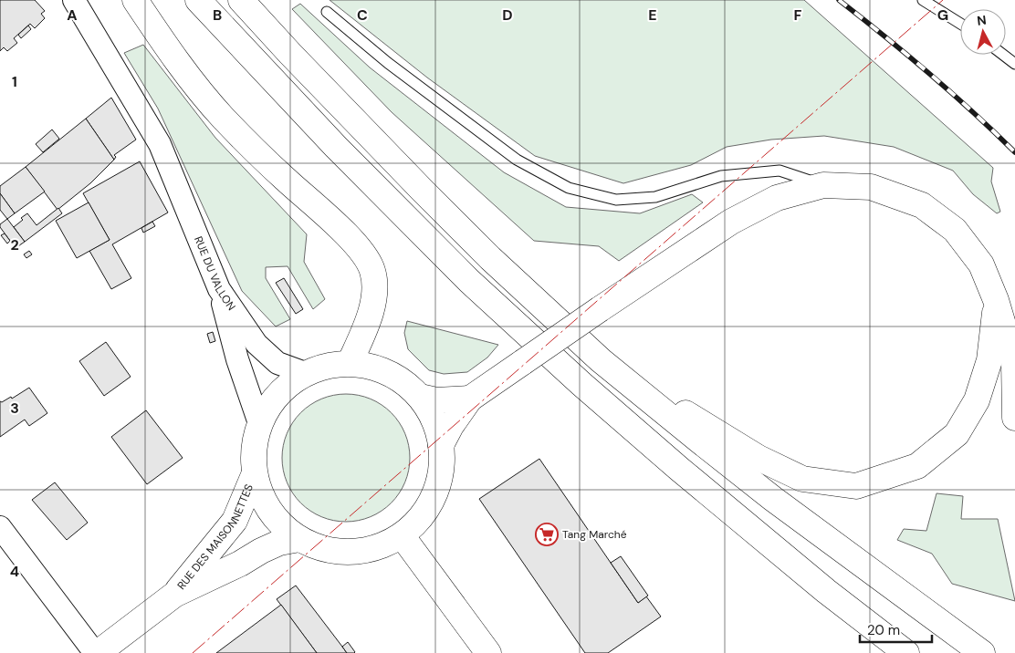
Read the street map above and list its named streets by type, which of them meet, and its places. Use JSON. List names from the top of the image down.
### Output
{
  "streets": {
    "main road": ["RUE DES MAISONNETTES"],
    "street": ["RUE DU VALLON"]
  },
  "places": {
    "supermarket": ["Tang Marché"]
  },
  "scale_bar": "20 m",
  "north": "top",
  "grid": {
    "columns": [
      "A",
      "B",
      "C",
      "D",
      "E",
      "F",
      "G"
    ],
    "rows": [
      "1",
      "2",
      "3",
      "4"
    ]
  }
}
